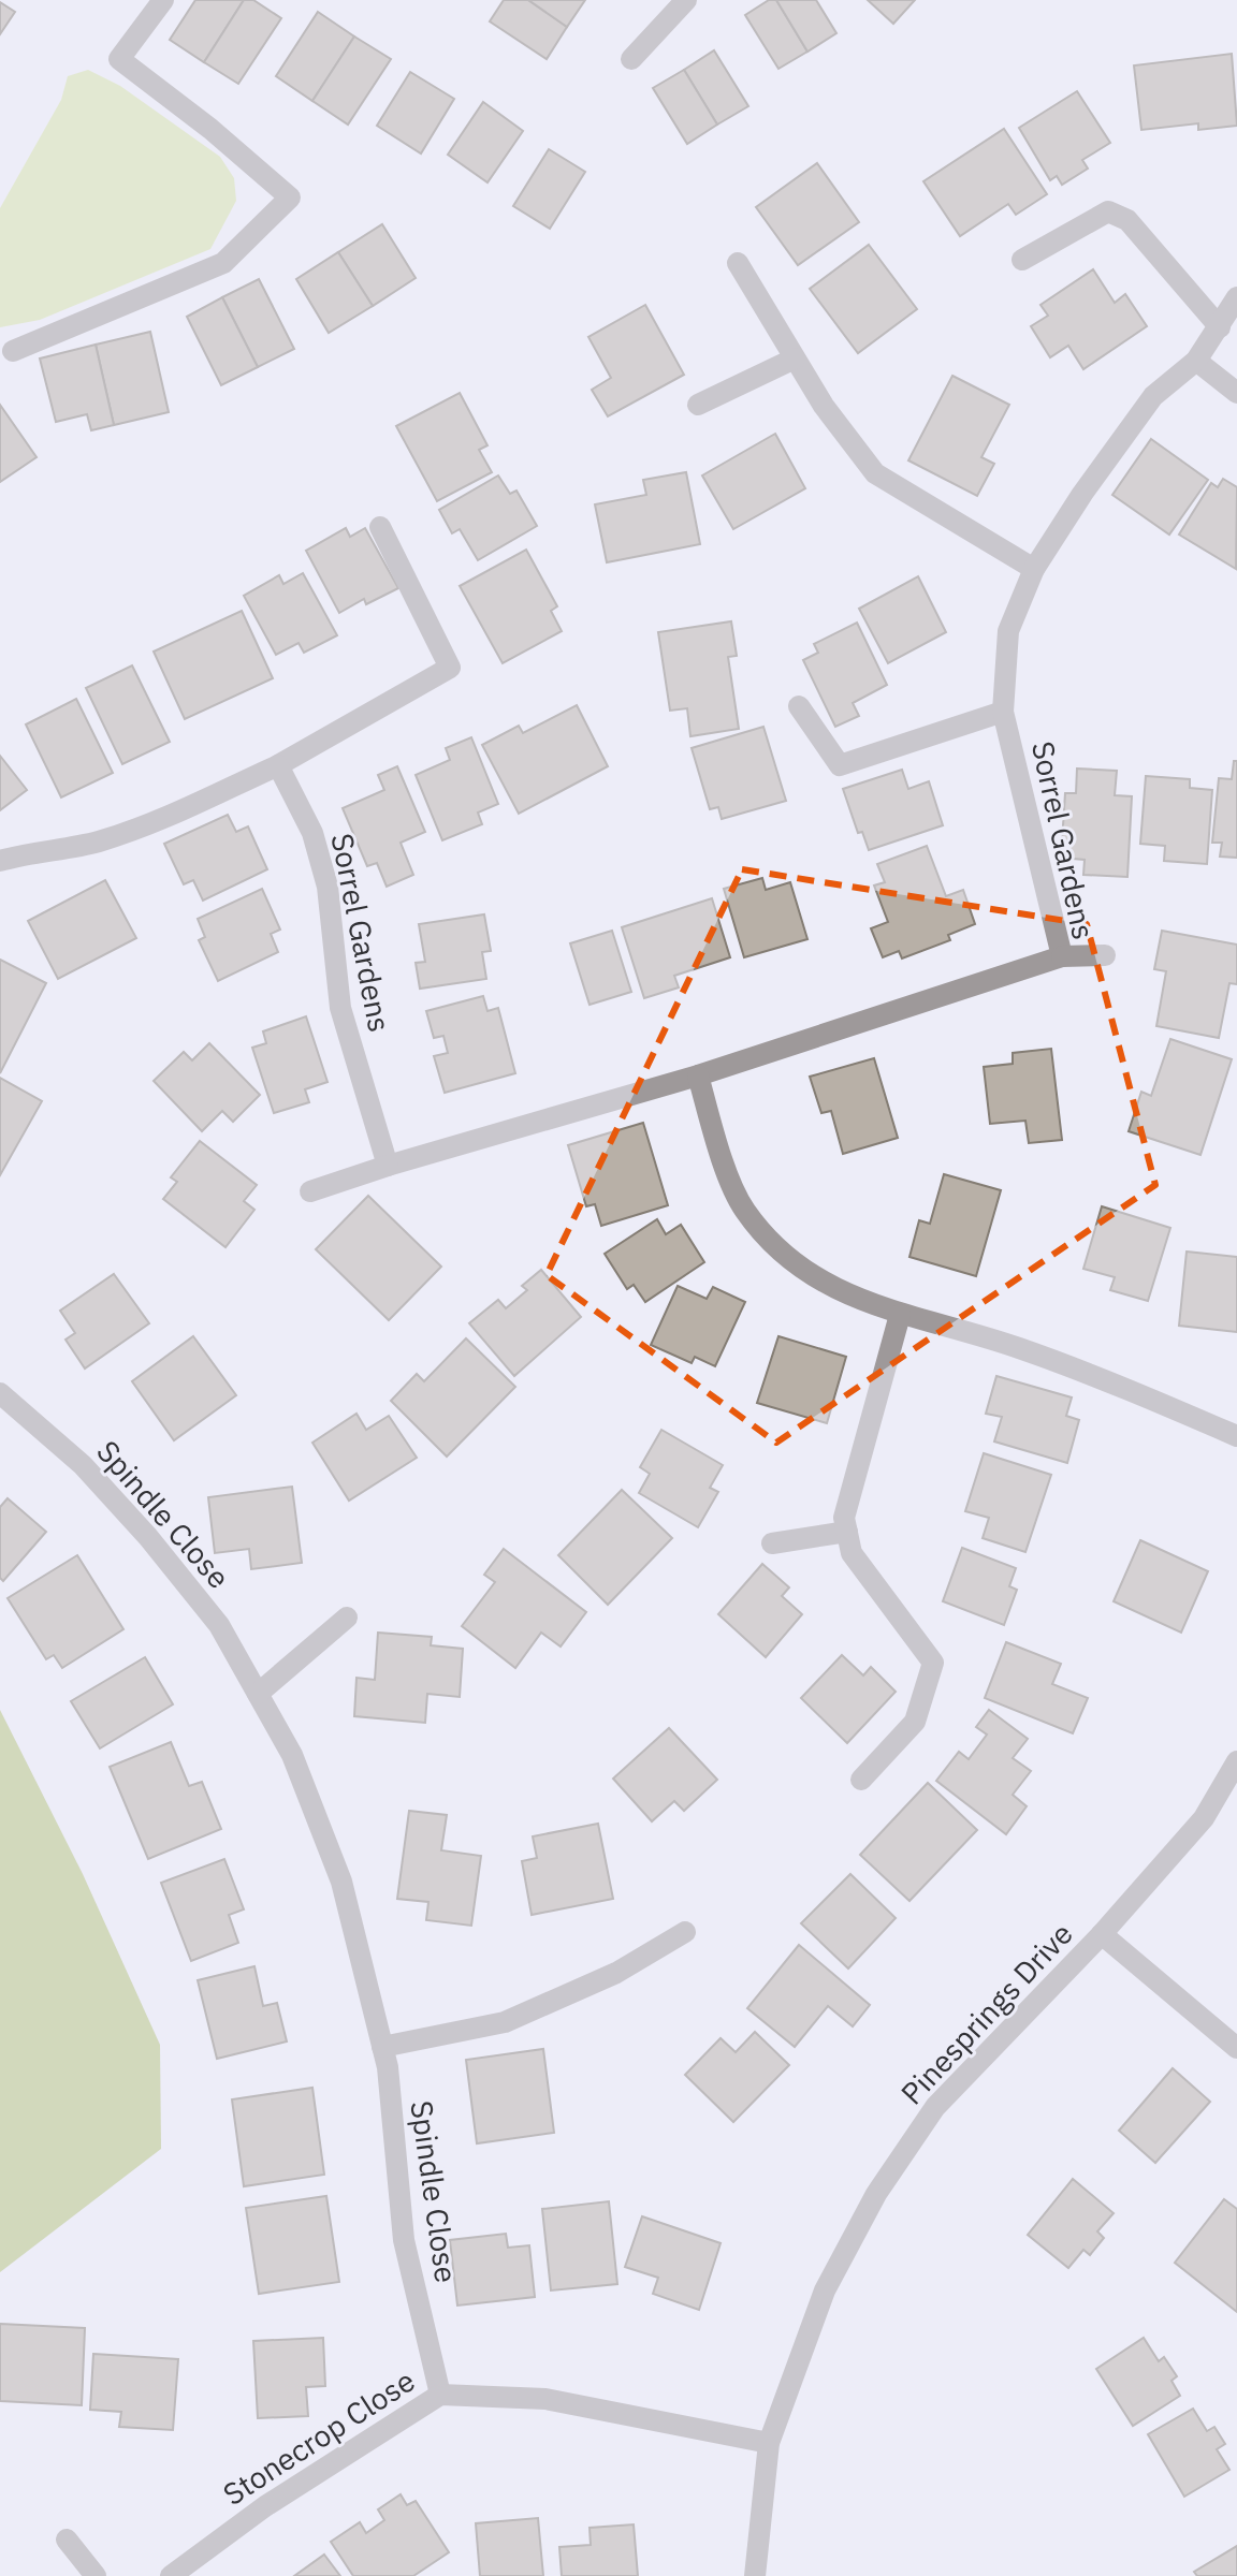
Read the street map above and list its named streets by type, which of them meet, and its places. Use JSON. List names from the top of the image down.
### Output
{
  "streets": {
    "street": [
      "Sorrel Gardens",
      "Spindle Close",
      "Pinesprings Drive",
      "Stonecrop Close"
    ]
  },
  "crossings": [
    ["Spindle Close", "Stonecrop Close"],
    ["Pinesprings Drive", "Stonecrop Close"]
  ]
}
